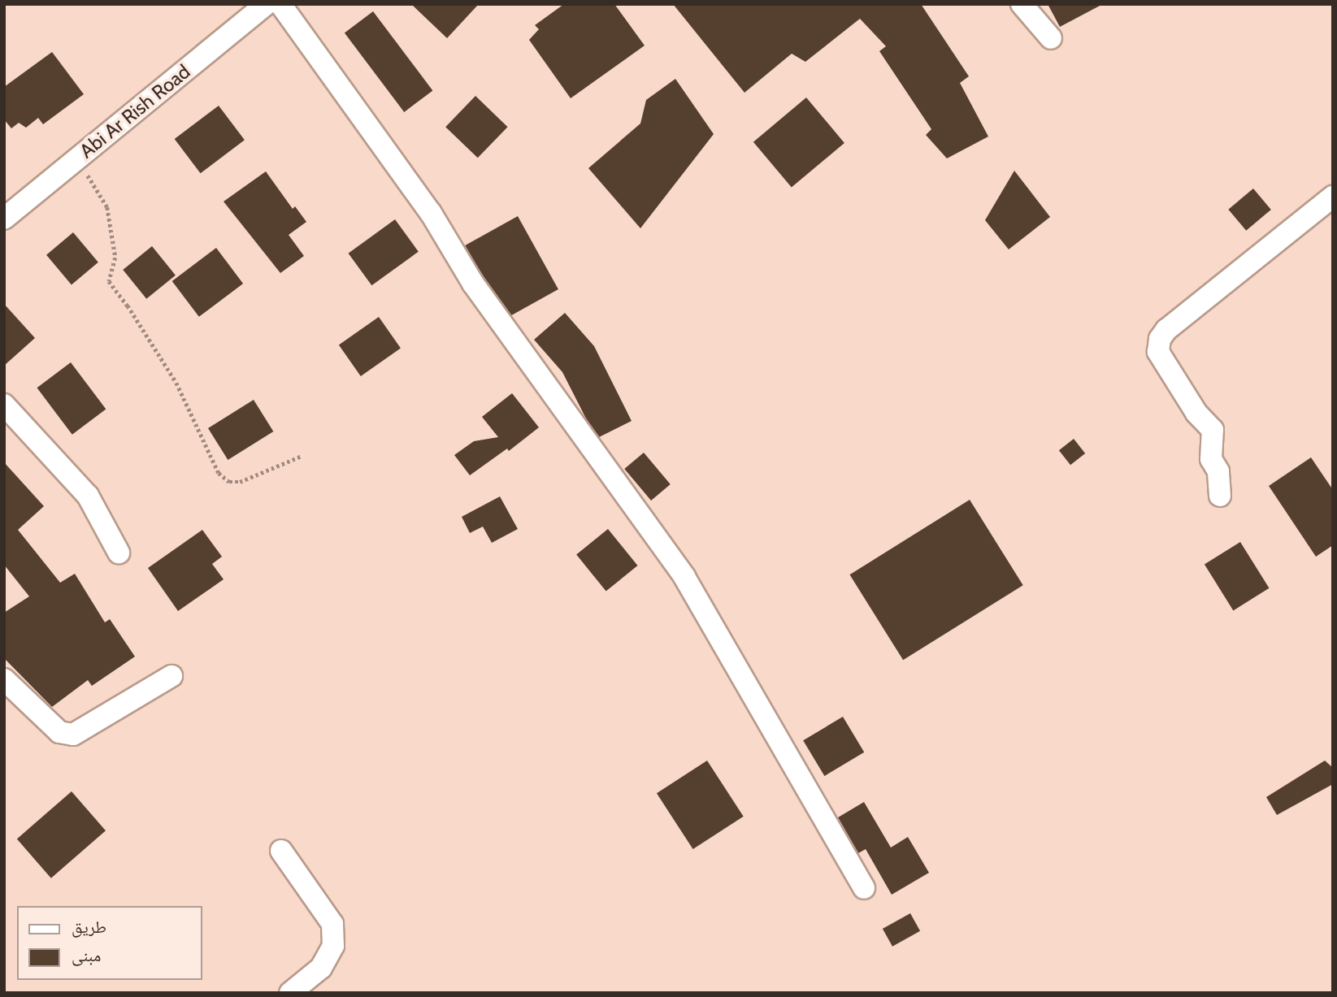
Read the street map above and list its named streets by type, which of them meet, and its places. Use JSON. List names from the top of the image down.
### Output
{
  "streets": {
    "street": ["Abi Ar Rish Road"]
  },
  "legend": ["طريق", "مبنى"]
}
